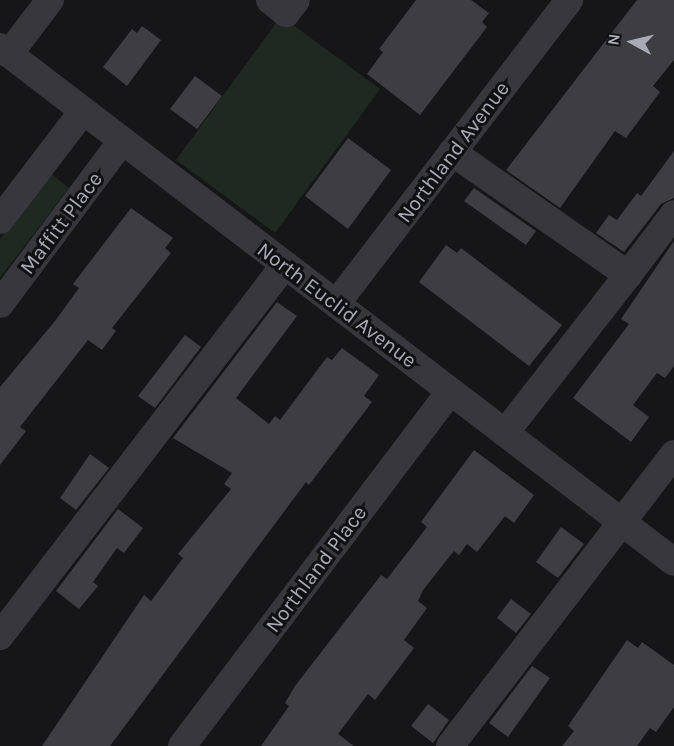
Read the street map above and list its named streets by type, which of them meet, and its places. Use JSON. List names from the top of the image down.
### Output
{
  "streets": {
    "street": [
      "Northland Avenue",
      "Maffitt Place",
      "North Euclid Avenue",
      "Northland Place"
    ]
  },
  "crossings": [
    ["Northland Avenue", "North Euclid Avenue"],
    ["Maffitt Place", "North Euclid Avenue"],
    ["North Euclid Avenue", "Northland Place"]
  ],
  "north": "left"
}
